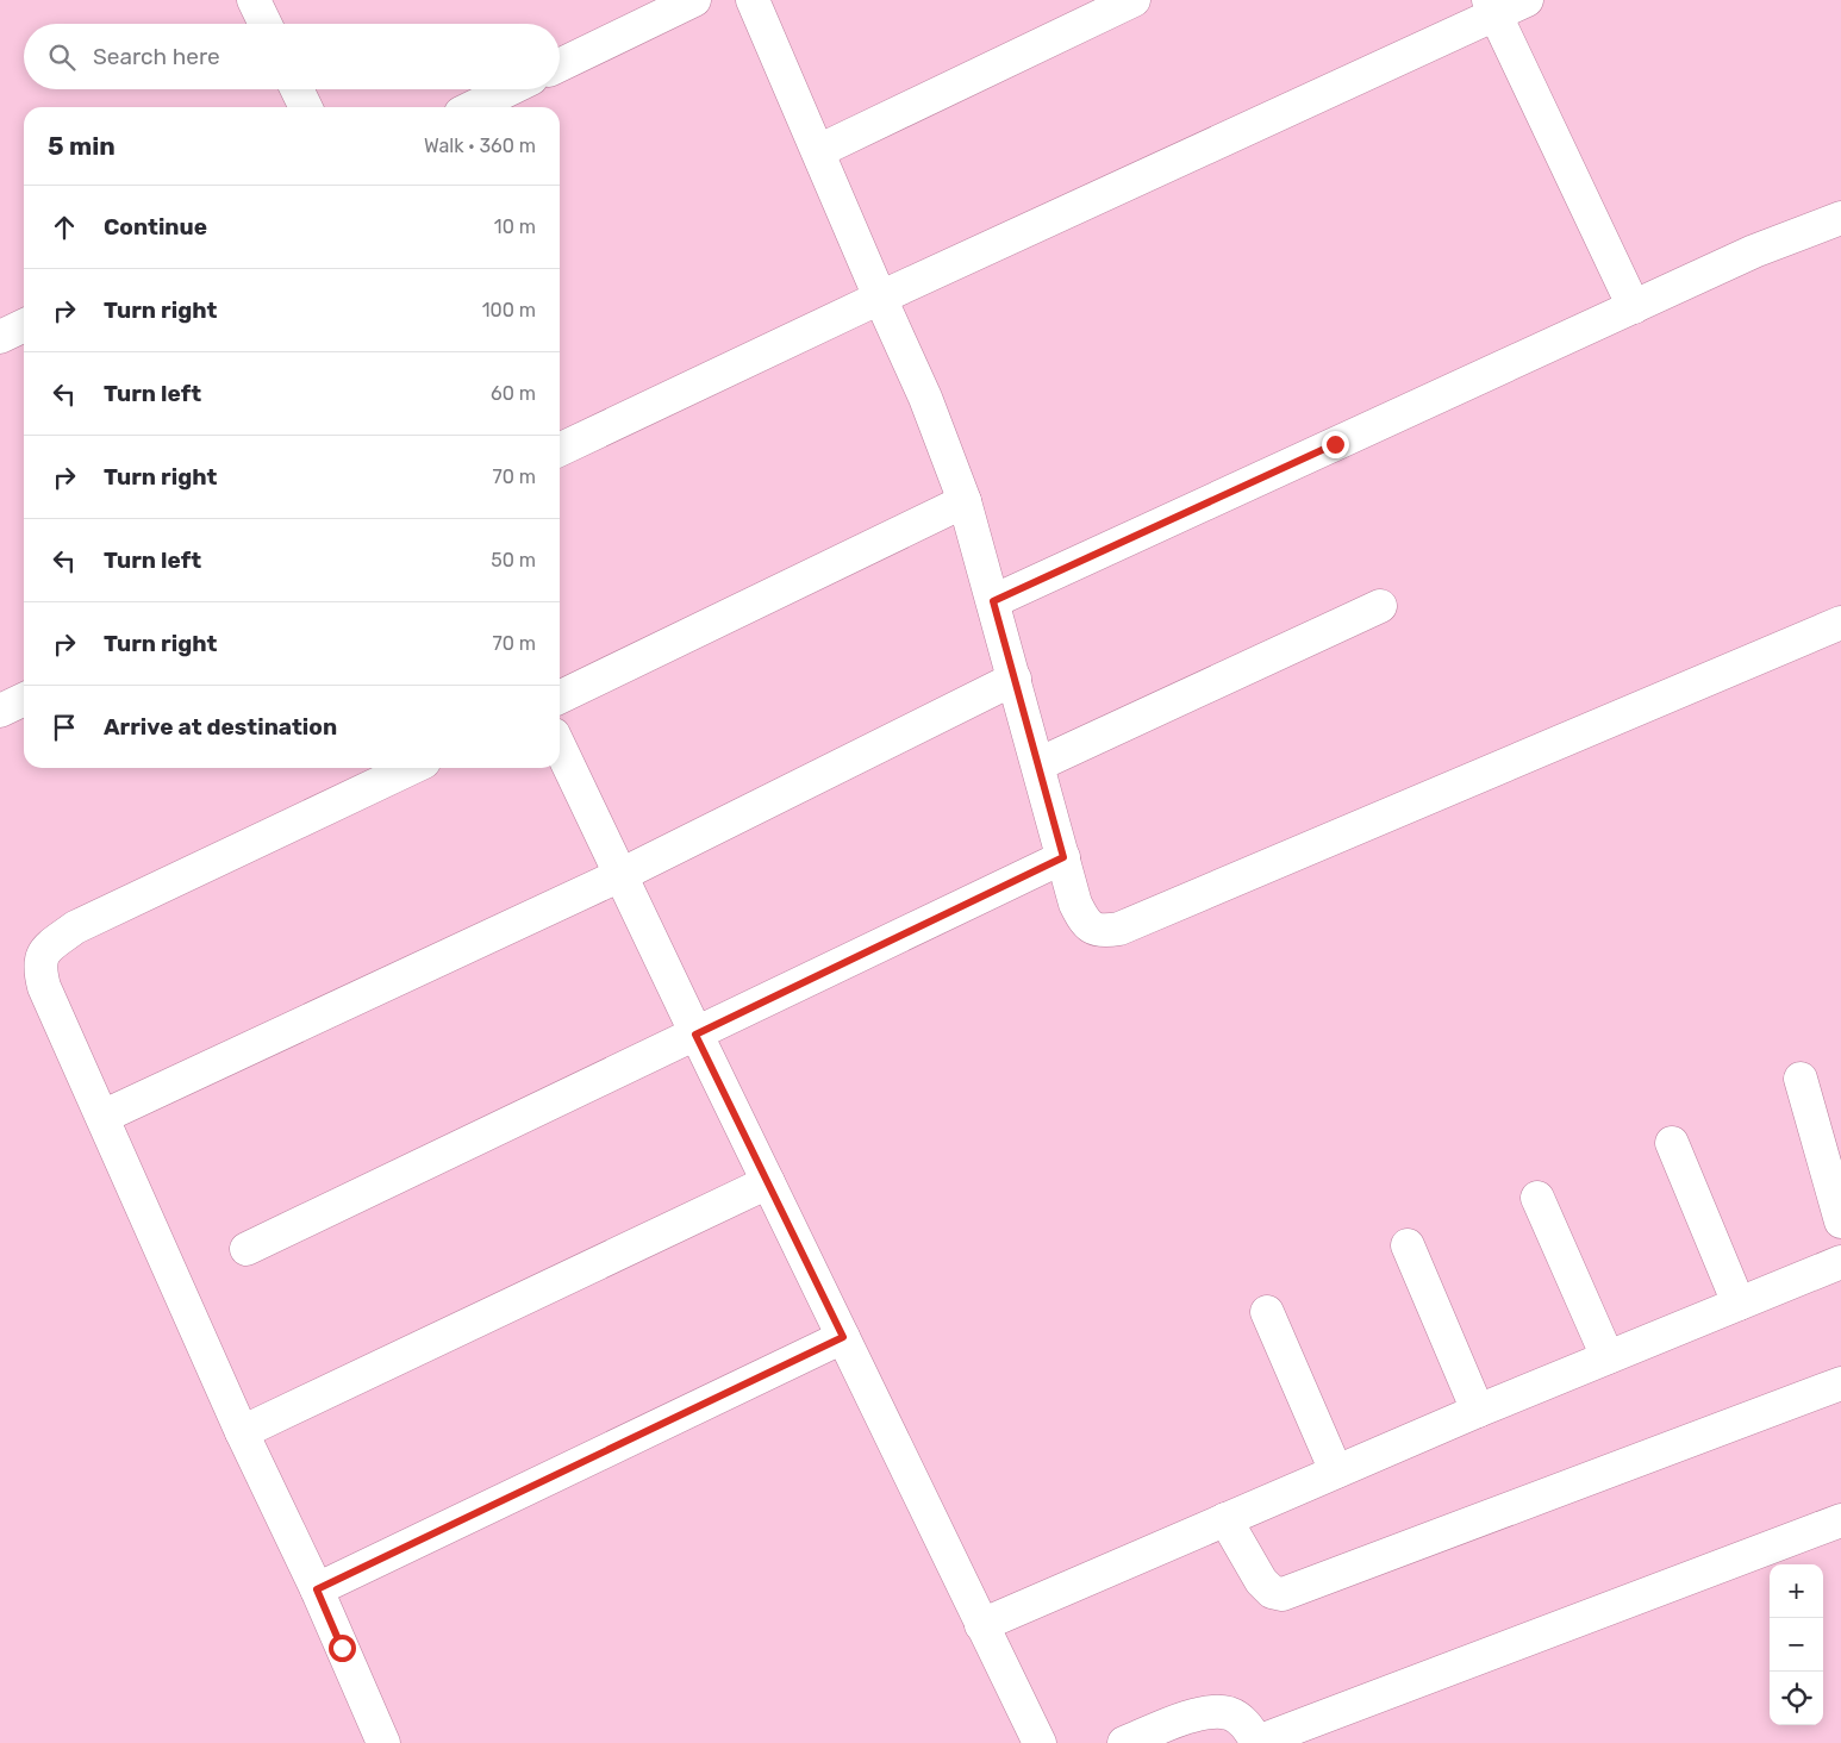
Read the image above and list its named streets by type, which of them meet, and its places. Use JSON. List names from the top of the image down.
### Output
{
  "page": {
    "search": "Search here",
    "heading": ["5 min", "Walk · 360 m"],
    "list": [
      ["Continue", "10 m"],
      ["Turn right", "100 m"],
      ["Turn left", "60 m"],
      ["Turn right", "70 m"],
      ["Turn left", "50 m"],
      ["Turn right", "70 m"],
      "Arrive at destination"
    ],
    "map_buttons": ["+", "−"]
  }
}
